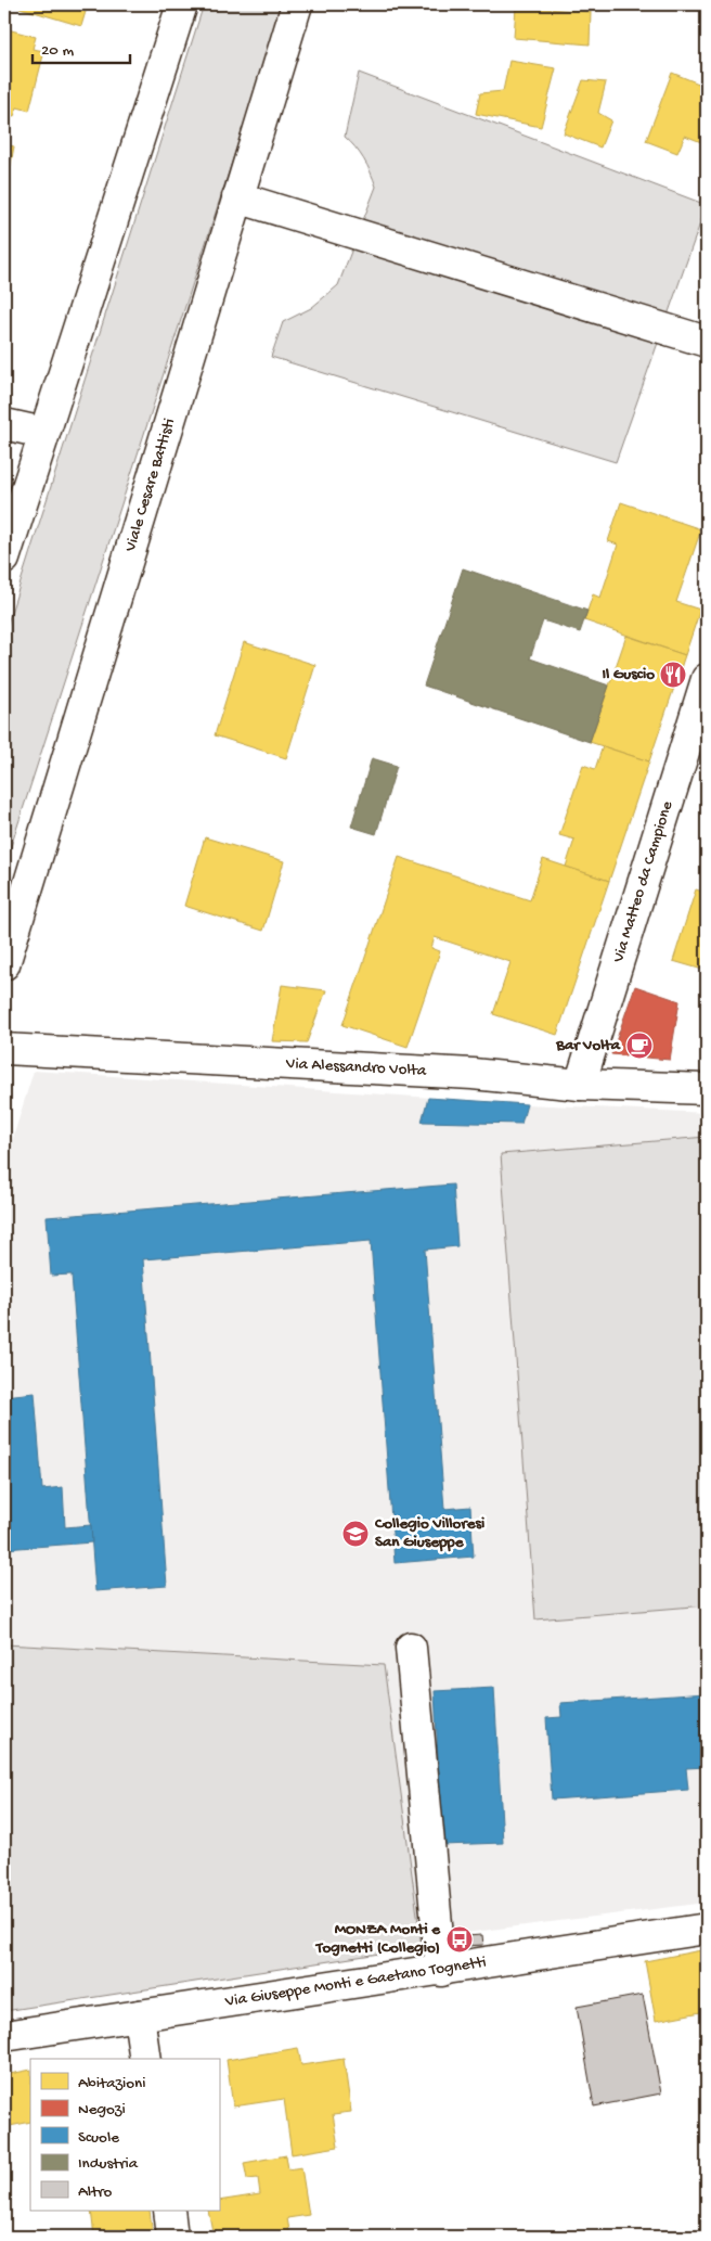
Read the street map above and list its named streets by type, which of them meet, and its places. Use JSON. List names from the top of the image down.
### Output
{
  "streets": {
    "street": [
      "Viale Cesare Battisti",
      "Via Matteo da Campione",
      "Via Alessandro Volta",
      "Via Giuseppe Monti e Gaetano Tognetti"
    ]
  },
  "crossings": [
    ["Via Matteo da Campione", "Via Alessandro Volta"]
  ],
  "places": {
    "restaurant": ["Il Guscio"],
    "cafe": ["Bar Volta"],
    "school or university": ["Collegio Villoresi San Giuseppe"],
    "bus stop": ["MONZA Monti e Tognetti (Collegio)"]
  },
  "legend": [
    "Abitazioni",
    "Negozi",
    "Scuole",
    "Industria",
    "Altro"
  ],
  "scale_bar": "20 m"
}
